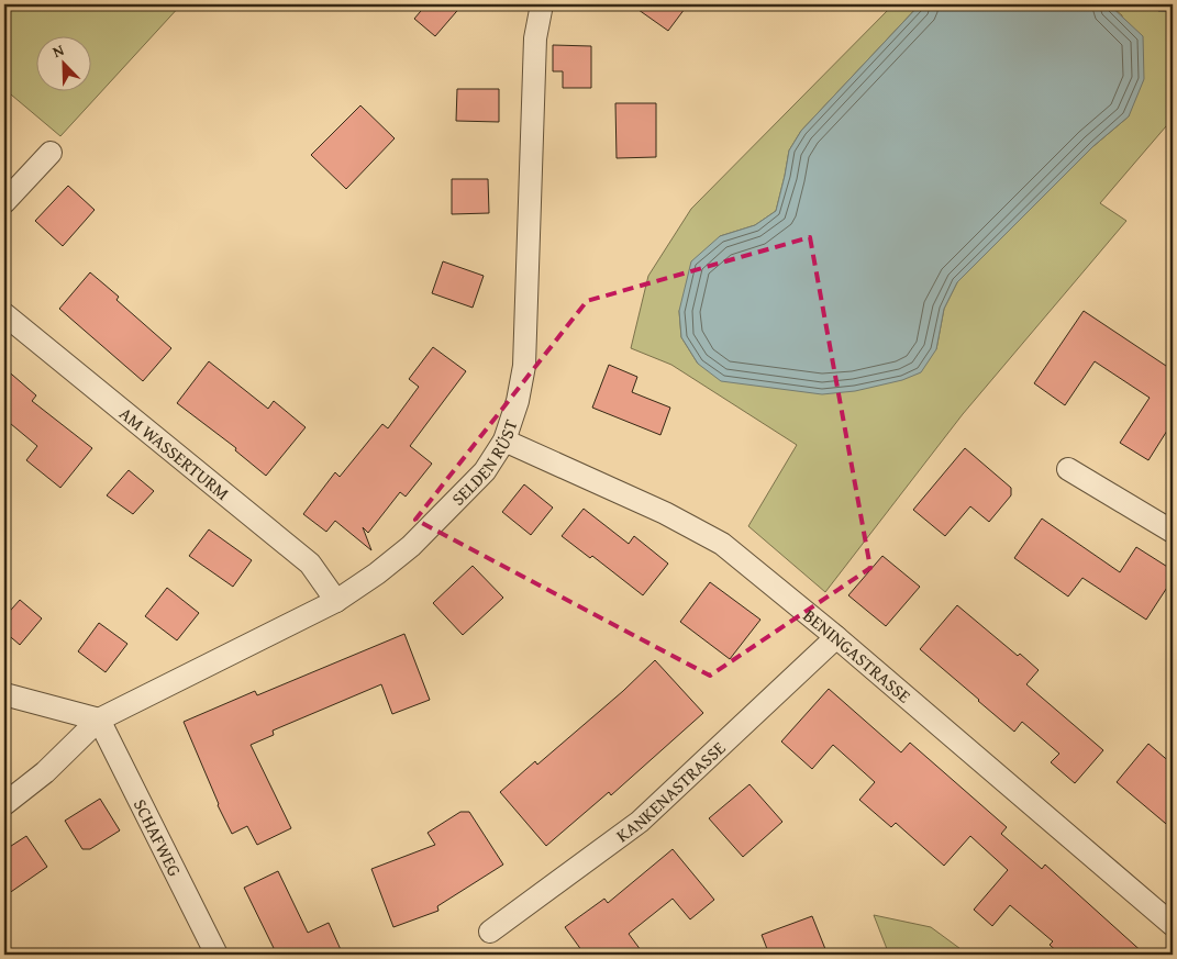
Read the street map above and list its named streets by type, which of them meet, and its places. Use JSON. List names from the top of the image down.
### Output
{
  "streets": {
    "street": [
      "AM WASSERTURM",
      "SELDEN RÜST",
      "BENINGASTRASSE",
      "KANKENASTRASSE",
      "SCHAFWEG"
    ]
  },
  "crossings": [
    ["AM WASSERTURM", "SELDEN RÜST"],
    ["SELDEN RÜST", "BENINGASTRASSE"],
    ["SELDEN RÜST", "SCHAFWEG"],
    ["BENINGASTRASSE", "KANKENASTRASSE"]
  ],
  "north": "top left"
}
